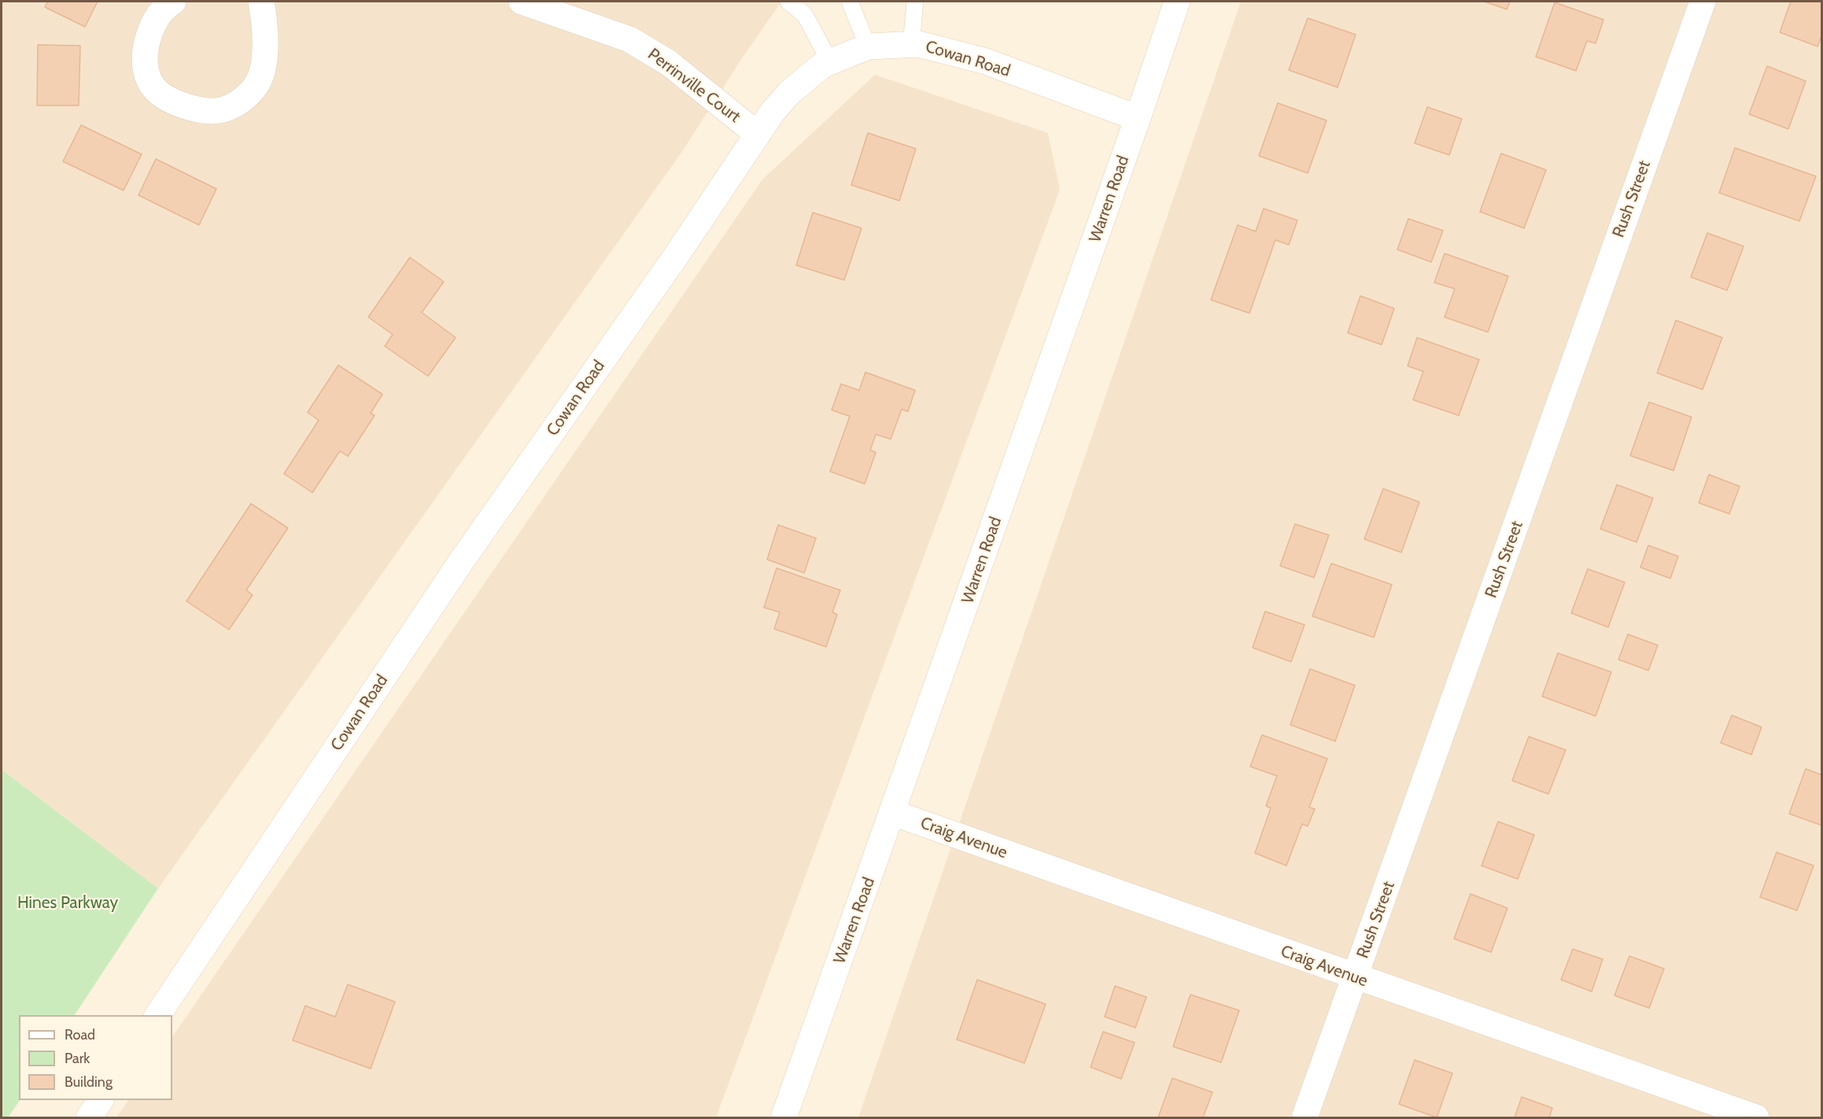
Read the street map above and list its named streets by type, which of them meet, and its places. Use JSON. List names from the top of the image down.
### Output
{
  "streets": {
    "street": [
      "Cowan Road",
      "Perrinville Court",
      "Warren Road",
      "Rush Street",
      "Craig Avenue"
    ]
  },
  "crossings": [
    ["Cowan Road", "Perrinville Court"],
    ["Cowan Road", "Warren Road"],
    ["Warren Road", "Craig Avenue"],
    ["Rush Street", "Craig Avenue"]
  ],
  "parks": ["Hines Parkway"],
  "legend": ["Road", "Park", "Building"]
}
